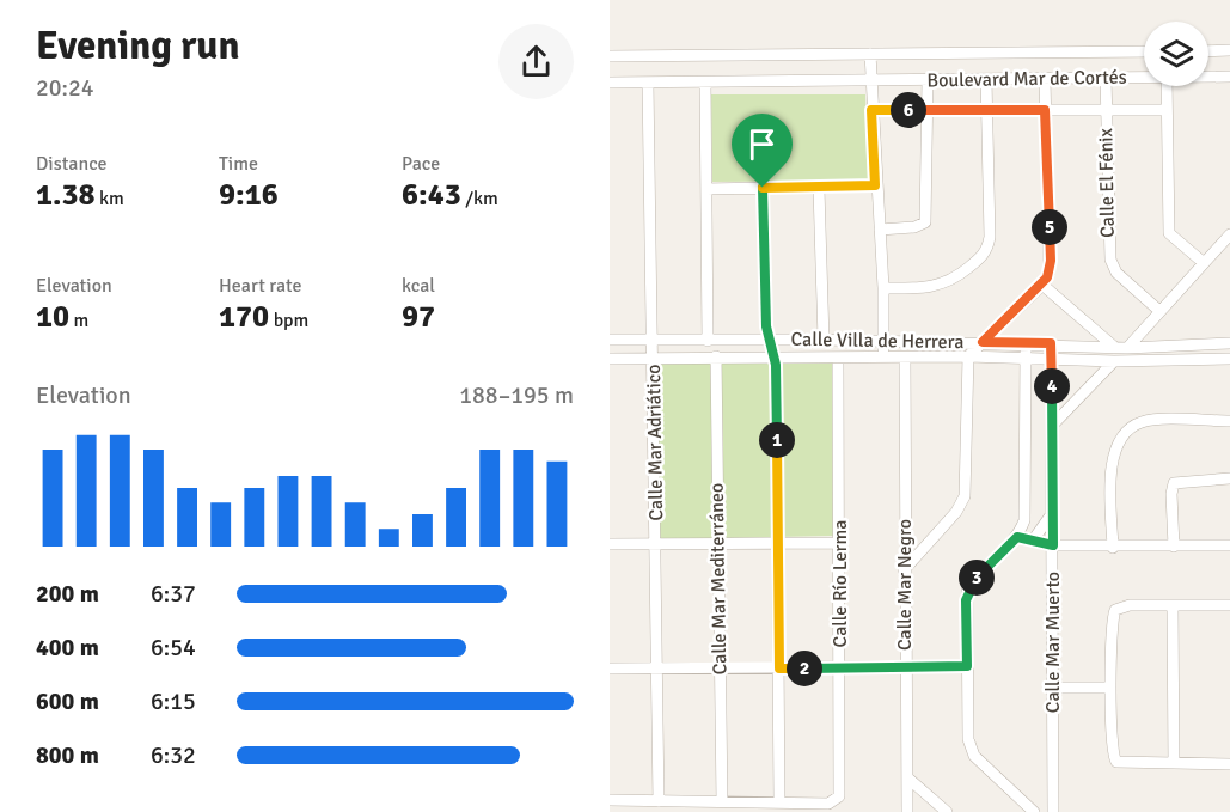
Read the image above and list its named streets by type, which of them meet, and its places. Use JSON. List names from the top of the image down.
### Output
{
  "streets": {
    "street": [
      "Boulevard Mar de Cortés",
      "Calle El Fénix",
      "Calle Villa de Herrera",
      "Calle Mar Adriático",
      "Calle Mar Mediterráneo",
      "Calle Río Lerma",
      "Calle Mar Negro",
      "Calle Mar Muerto"
    ]
  },
  "crossings": [
    ["Boulevard Mar de Cortés", "Calle El Fénix"],
    ["Boulevard Mar de Cortés", "Calle Mar Adriático"],
    ["Calle Villa de Herrera", "Calle Mar Adriático"],
    ["Calle Villa de Herrera", "Calle Mar Mediterráneo"],
    ["Calle Villa de Herrera", "Calle Río Lerma"],
    ["Calle Villa de Herrera", "Calle Mar Negro"],
    ["Calle Villa de Herrera", "Calle Mar Muerto"]
  ],
  "page": {
    "heading": ["Evening run", "20:24"],
    "pins": [
      "6",
      "5",
      "4",
      "1",
      "3",
      "2"
    ],
    "stats": [
      ["Distance", "1.38 km"],
      ["Time", "9:16"],
      ["Pace", "6:43 /km"],
      ["Elevation", "10 m"],
      ["Heart rate", "170 bpm"],
      ["kcal", "97"]
    ],
    "chart": ["Elevation", "188–195 m"],
    "list": [
      {
        "name": "200 m",
        "note": "6:37"
      },
      {
        "name": "400 m",
        "note": "6:54"
      },
      {
        "name": "600 m",
        "note": "6:15"
      },
      {
        "name": "800 m",
        "note": "6:32"
      }
    ]
  }
}
